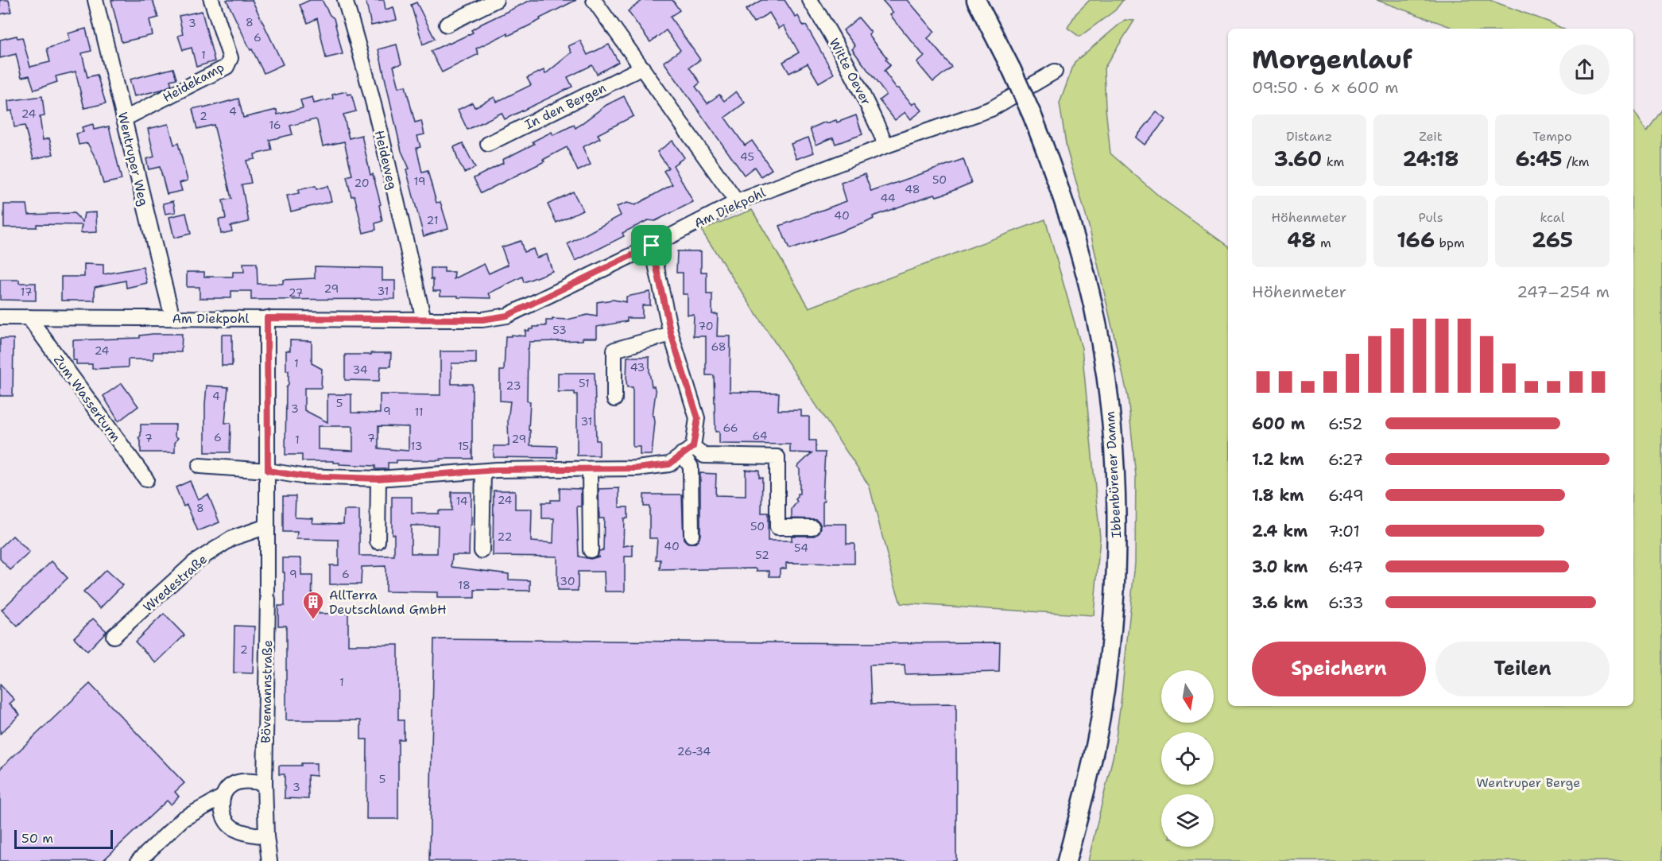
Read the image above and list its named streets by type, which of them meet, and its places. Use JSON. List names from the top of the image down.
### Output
{
  "streets": {
    "main road": ["Ibbenbürener Damm"],
    "street": [
      "Witte Oever",
      "Heidekamp",
      "In den Bergen",
      "Wentruper Weg",
      "Heideweg",
      "Am Diekpohl",
      "Zum Wasserturm",
      "Wredestraße",
      "Bövemannstraße"
    ]
  },
  "crossings": [
    ["Witte Oever", "Am Diekpohl"],
    ["Heidekamp", "Wentruper Weg"],
    ["Wentruper Weg", "Am Diekpohl"],
    ["Heideweg", "Am Diekpohl"],
    ["Am Diekpohl", "Zum Wasserturm"],
    ["Wredestraße", "Bövemannstraße"]
  ],
  "parks": ["Wentruper Berge"],
  "places": {
    "building": ["AllTerra Deutschland GmbH"]
  },
  "house_numbers": [
    "8",
    "3",
    "6",
    "1",
    "4",
    "24",
    "2",
    "16",
    "45",
    "50",
    "19",
    "20",
    "48",
    "44",
    "40",
    "21",
    "29",
    "31",
    "17",
    "27",
    "70",
    "53",
    "68",
    "24",
    "1",
    "43",
    "34",
    "51",
    "23",
    "4",
    "5",
    "3",
    "9",
    "11",
    "31",
    "66",
    "64",
    "6",
    "7",
    "7",
    "29",
    "1",
    "13",
    "15",
    "24",
    "14",
    "8",
    "50",
    "22",
    "40",
    "54",
    "52",
    "9",
    "6",
    "30",
    "18",
    "2",
    "1",
    "26-34",
    "5",
    "3"
  ],
  "scale_bar": "50 m",
  "north": "bottom",
  "page": {
    "heading": ["Morgenlauf", "09:50 · 6 × 600 m"],
    "stats": [
      ["Distanz", "3.60 km"],
      ["Zeit", "24:18"],
      ["Tempo", "6:45 /km"],
      ["Höhenmeter", "48 m"],
      ["Puls", "166 bpm"],
      ["kcal", "265"]
    ],
    "chart": ["Höhenmeter", "247–254 m"],
    "list": [
      {
        "name": "600 m",
        "note": "6:52"
      },
      {
        "name": "1.2 km",
        "note": "6:27"
      },
      {
        "name": "1.8 km",
        "note": "6:49"
      },
      {
        "name": "2.4 km",
        "note": "7:01"
      },
      {
        "name": "3.0 km",
        "note": "6:47"
      },
      {
        "name": "3.6 km",
        "note": "6:33"
      }
    ],
    "buttons": ["Speichern", "Teilen"],
    "scale": "50 m"
  }
}
